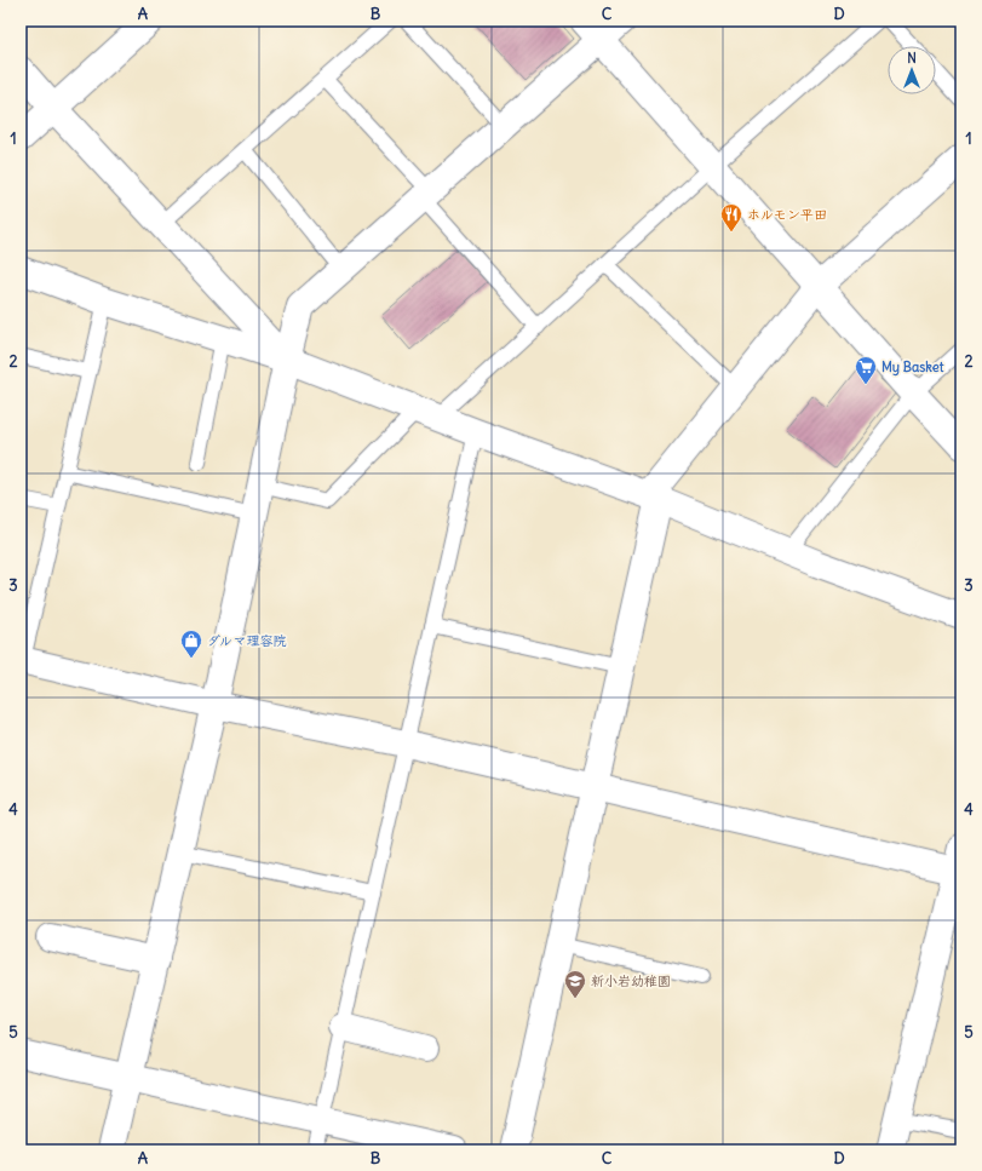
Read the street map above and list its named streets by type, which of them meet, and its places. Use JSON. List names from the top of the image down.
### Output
{
  "places": {
    "restaurant": ["ホルモン平田"],
    "supermarket": ["My Basket"],
    "shop": ["ダルマ理容院"],
    "school or university": ["新小岩幼稚園"]
  },
  "north": "top",
  "grid": {
    "columns": [
      "A",
      "B",
      "C",
      "D"
    ],
    "rows": [
      "1",
      "2",
      "3",
      "4",
      "5"
    ]
  }
}
